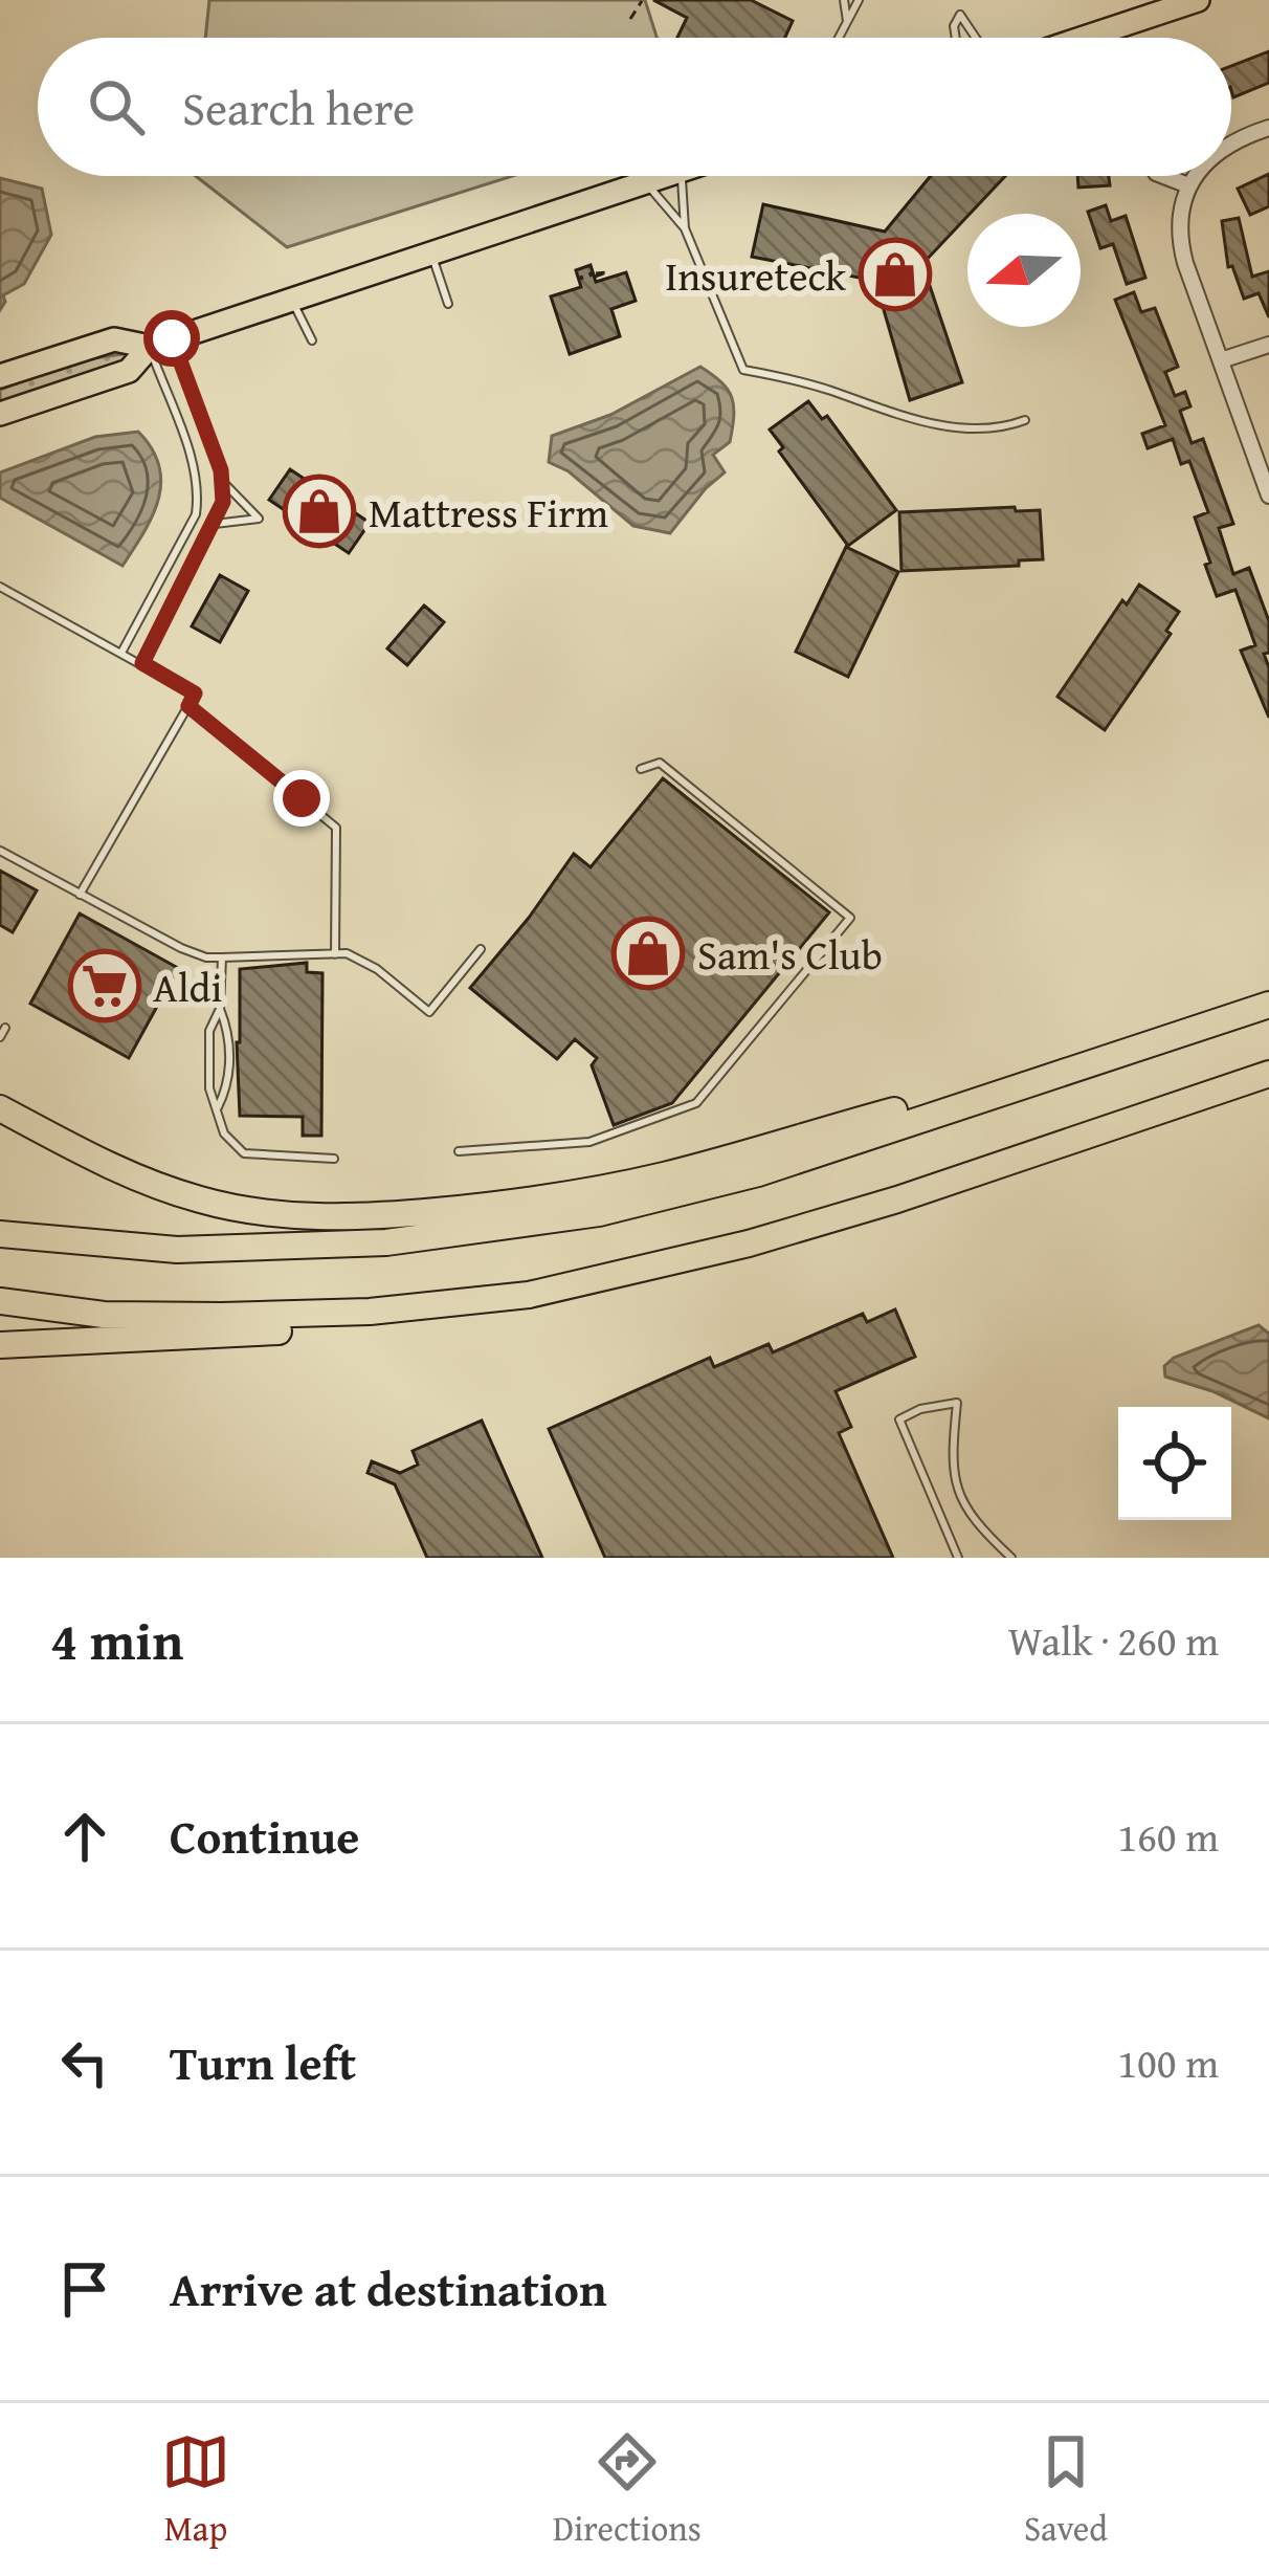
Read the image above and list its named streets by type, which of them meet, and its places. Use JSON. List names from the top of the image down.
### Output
{
  "places": {
    "shop": ["Insureteck", "Mattress Firm", "Sam's Club"],
    "supermarket": ["Aldi"]
  },
  "north": "left",
  "page": {
    "search": "Search here",
    "heading": ["4 min", "Walk · 260 m"],
    "list": [
      ["Continue", "160 m"],
      ["Turn left", "100 m"],
      "Arrive at destination"
    ],
    "nav": ["Map", "Directions", "Saved"]
  }
}
